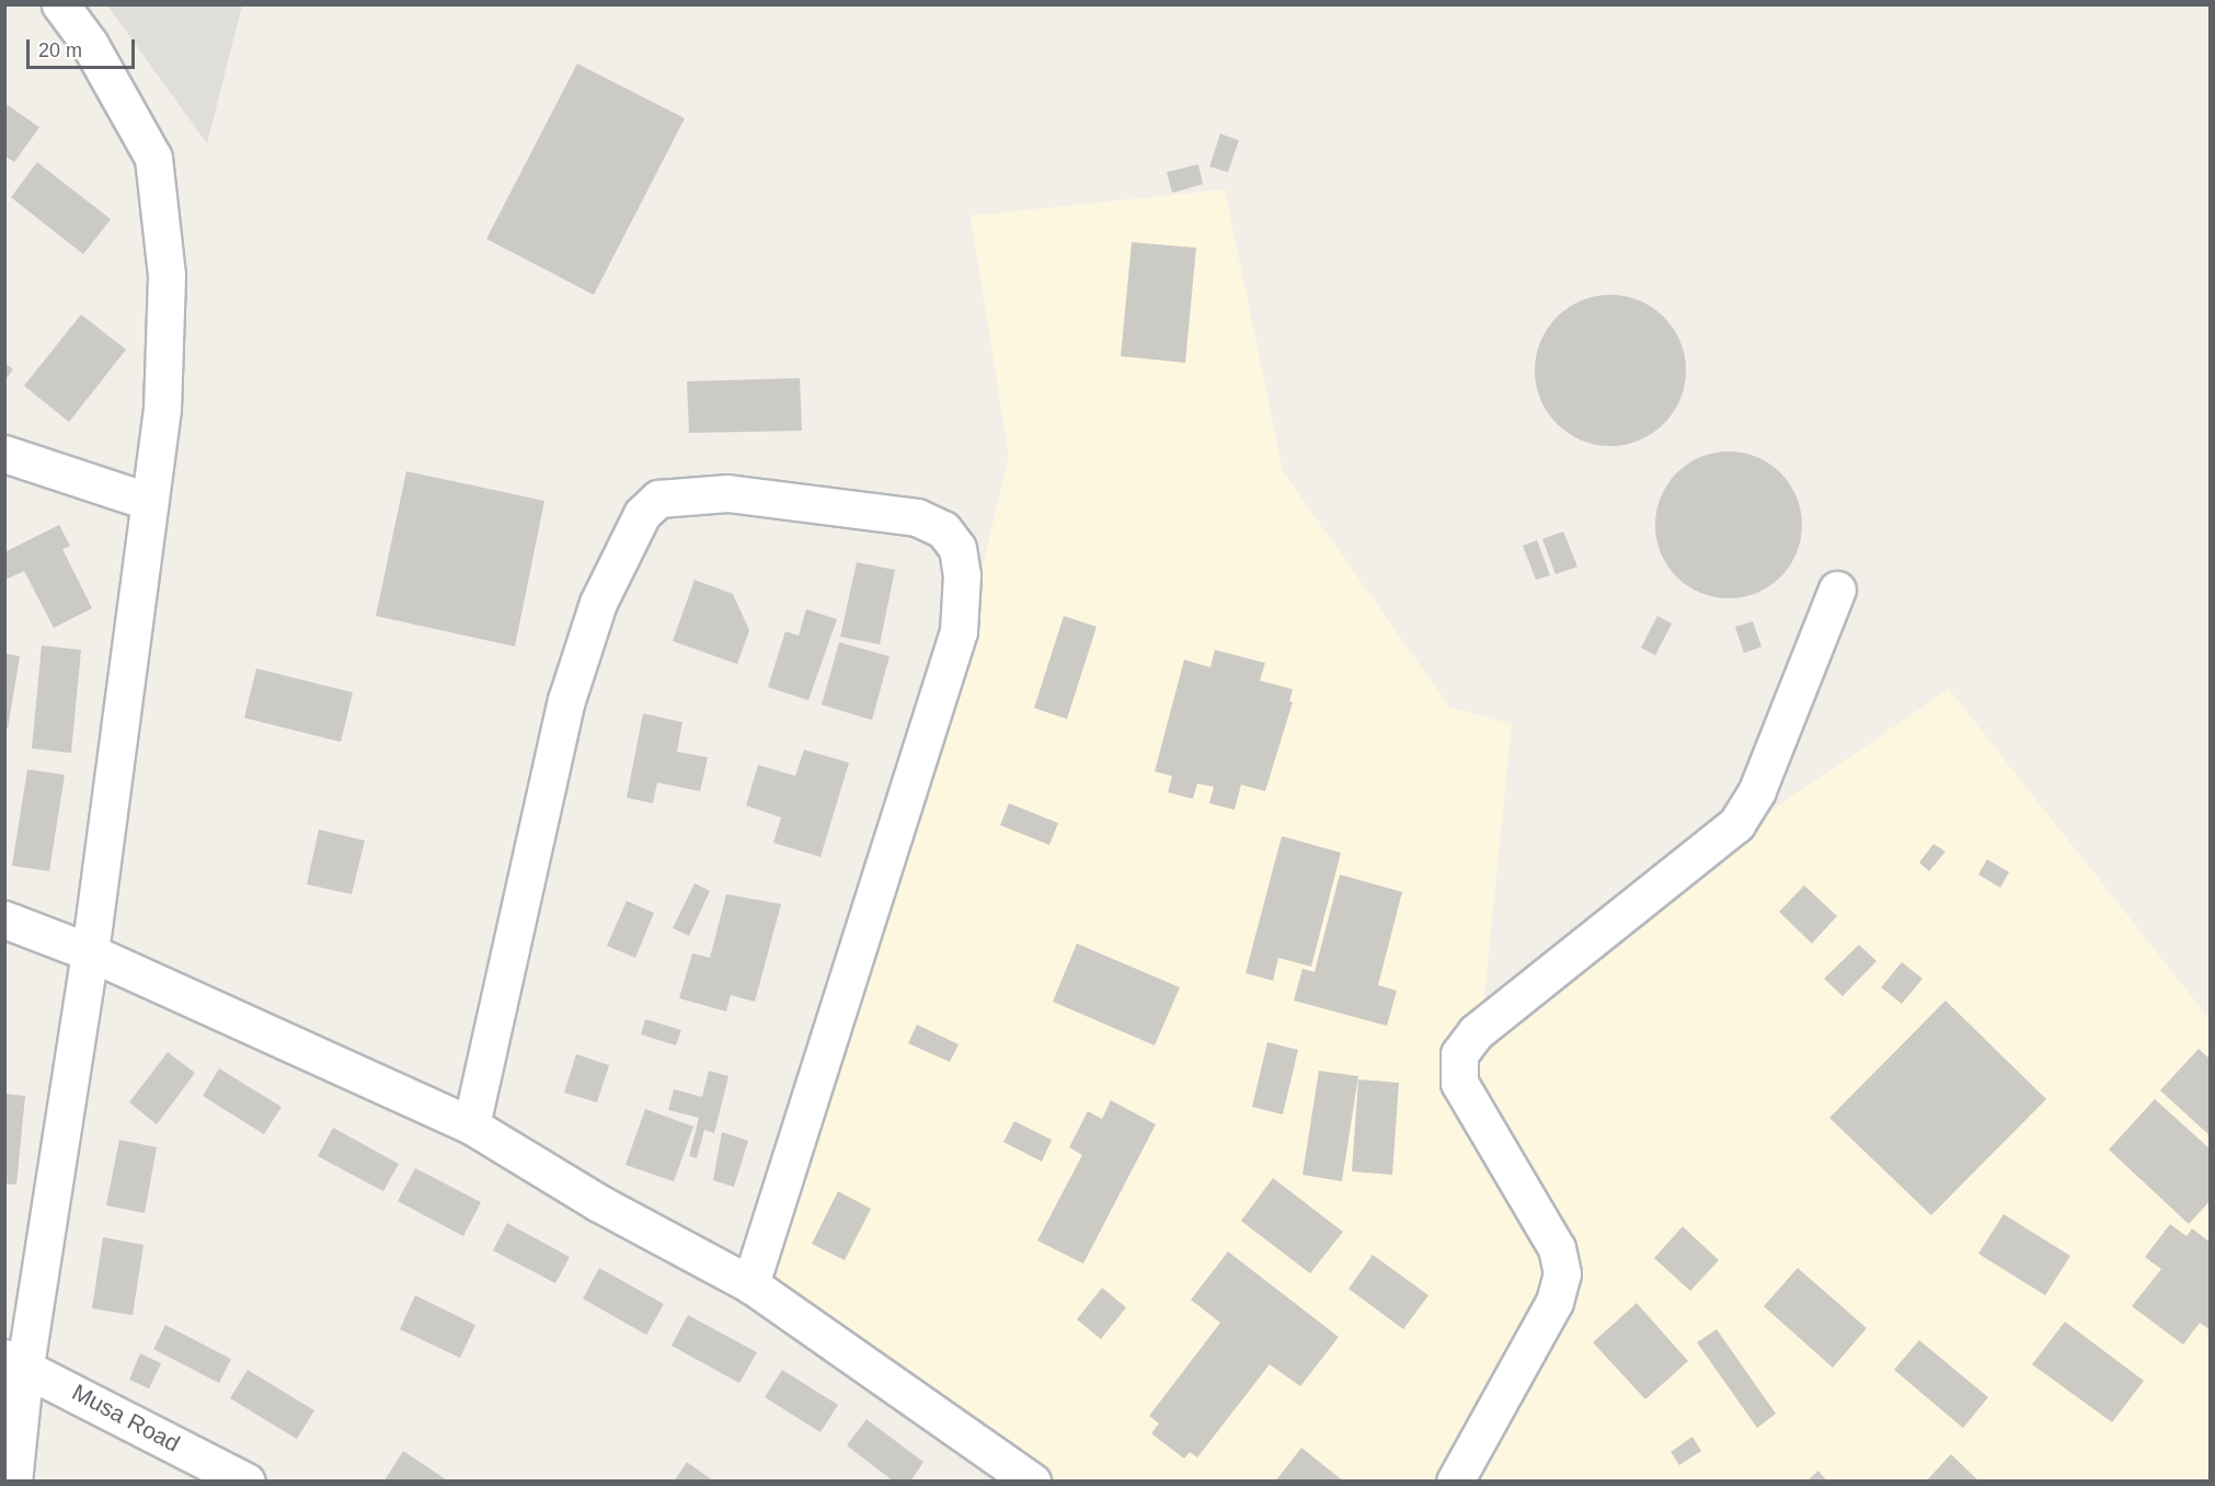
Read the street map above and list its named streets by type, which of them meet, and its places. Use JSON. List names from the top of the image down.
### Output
{
  "streets": {
    "street": ["Musa Road"]
  },
  "scale_bar": "20 m"
}
